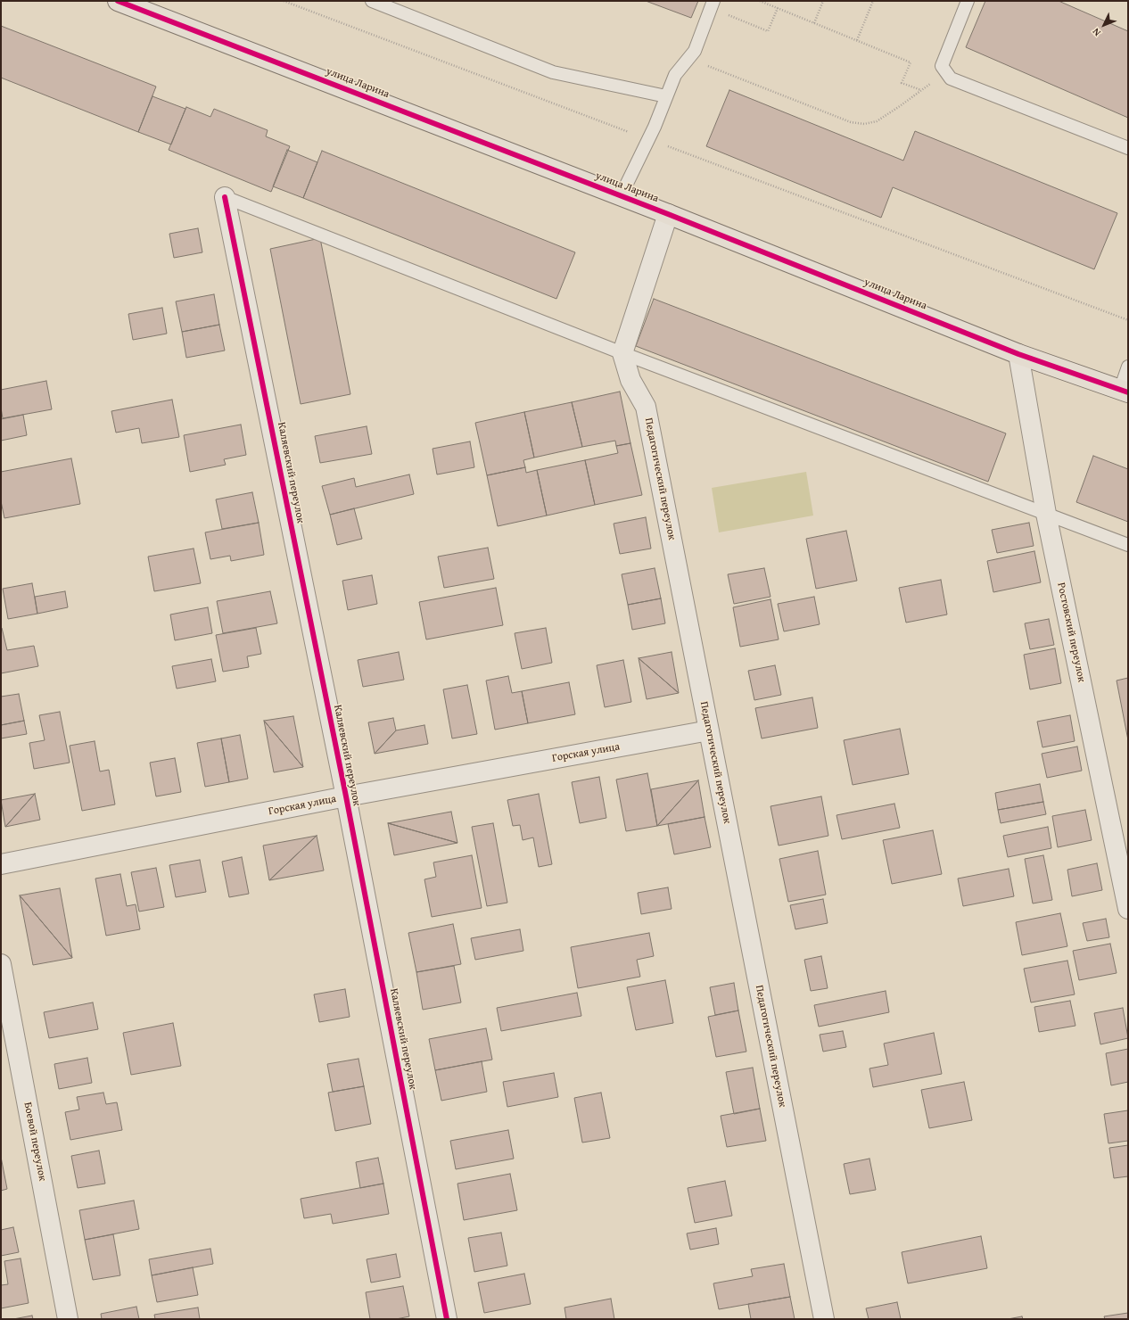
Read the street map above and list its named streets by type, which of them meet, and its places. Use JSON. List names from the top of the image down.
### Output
{
  "streets": {
    "main road": ["улица Ларина"],
    "street": [
      "Каляевский переулок",
      "Педагогический переулок",
      "Ростовский переулок",
      "Горская улица",
      "Боевой переулок"
    ]
  },
  "crossings": [
    ["улица Ларина", "Ростовский переулок"],
    ["Каляевский переулок", "Горская улица"],
    ["Педагогический переулок", "Горская улица"]
  ],
  "north": "bottom left"
}
